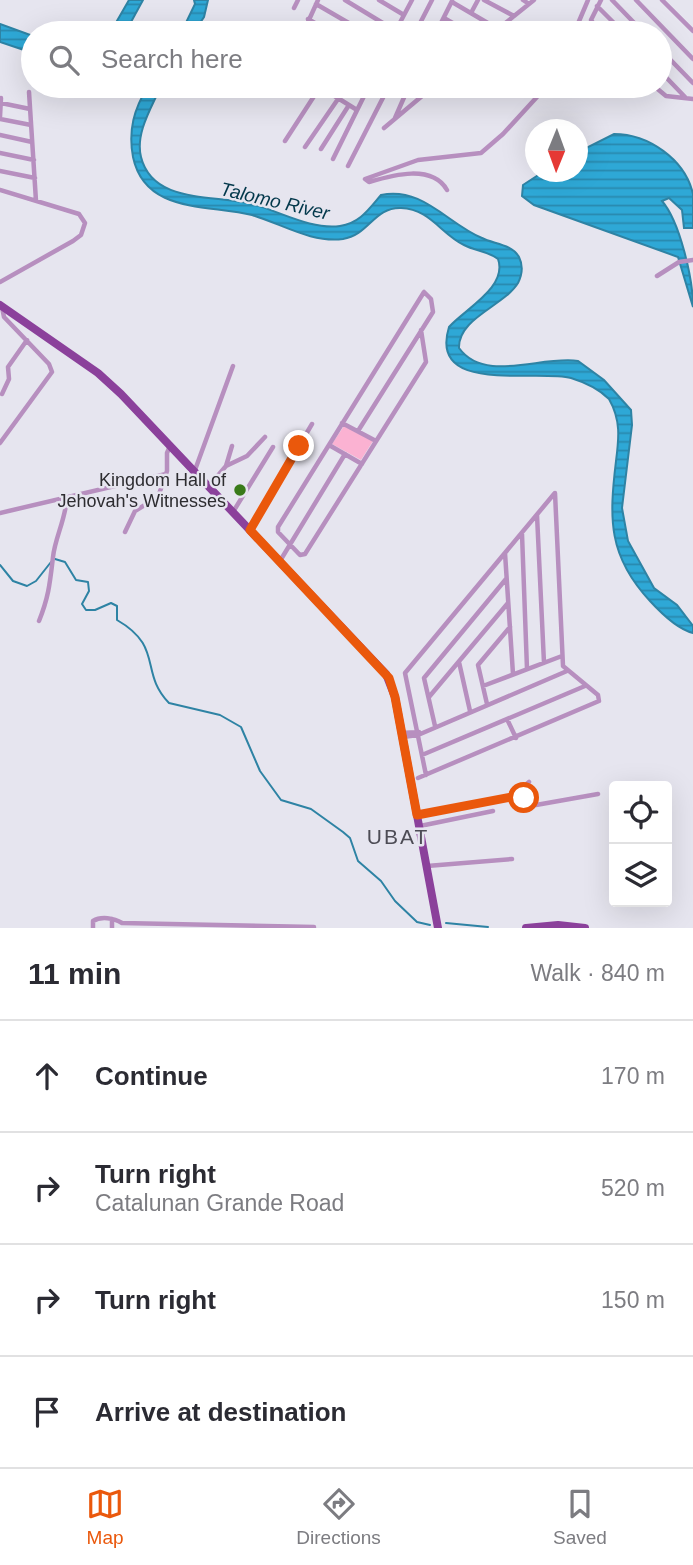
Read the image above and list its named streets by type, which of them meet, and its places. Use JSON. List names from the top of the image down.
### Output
{
  "districts": ["UBAT"],
  "water": ["Talomo River"],
  "places": ["Kingdom Hall of Jehovah's Witnesses"],
  "north": "bottom",
  "page": {
    "search": "Search here",
    "heading": ["11 min", "Walk · 840 m"],
    "list": [
      ["Continue", "170 m"],
      ["Turn right", "Catalunan Grande Road", "520 m"],
      ["Turn right", "150 m"],
      "Arrive at destination"
    ],
    "nav": ["Map", "Directions", "Saved"]
  }
}
